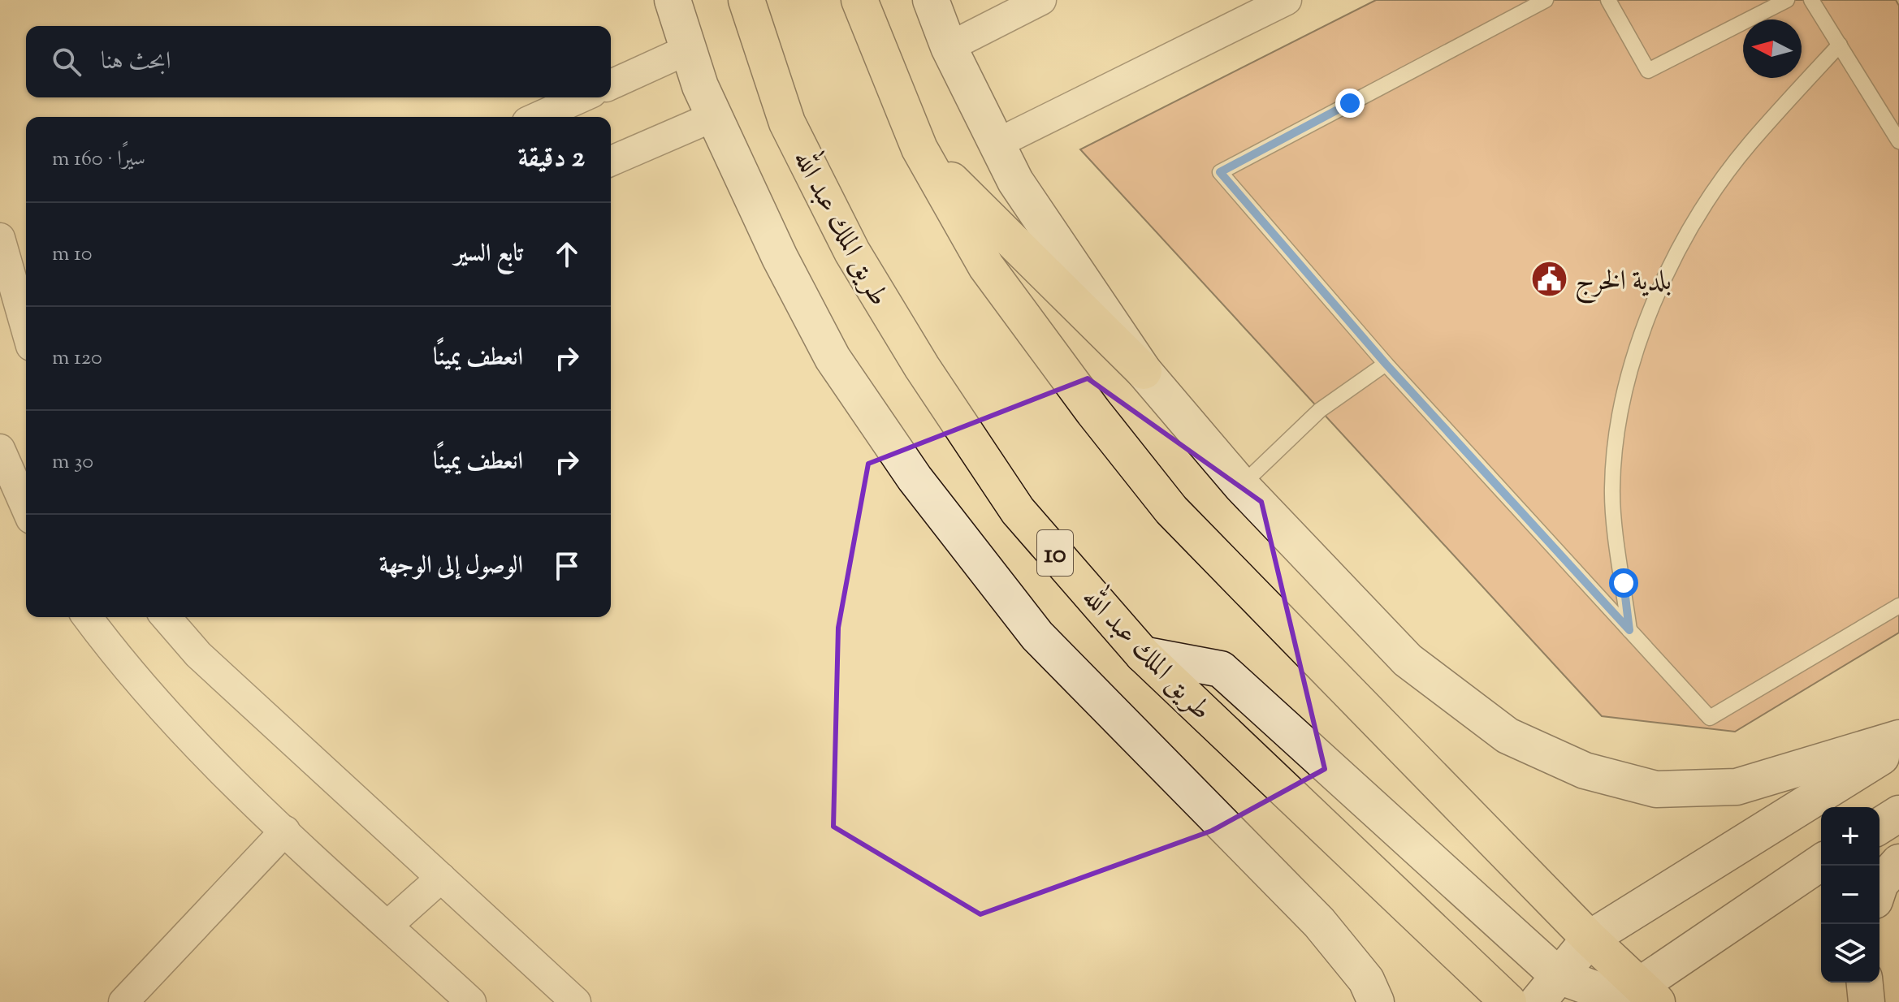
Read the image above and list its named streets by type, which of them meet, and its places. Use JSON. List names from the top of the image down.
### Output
{
  "streets": {
    "highway": ["طريق الملك عبد الله", "10"]
  },
  "places": {
    "public building": ["بلدية الخرج"]
  },
  "north": "left",
  "page": {
    "search": "ابحث هنا",
    "heading": ["2 دقيقة", "سيرًا · 160 m"],
    "list": [
      ["تابع السير", "10 m"],
      ["انعطف يمينًا", "120 m"],
      ["انعطف يمينًا", "30 m"],
      "الوصول إلى الوجهة"
    ],
    "map_buttons": ["+", "−"]
  }
}
